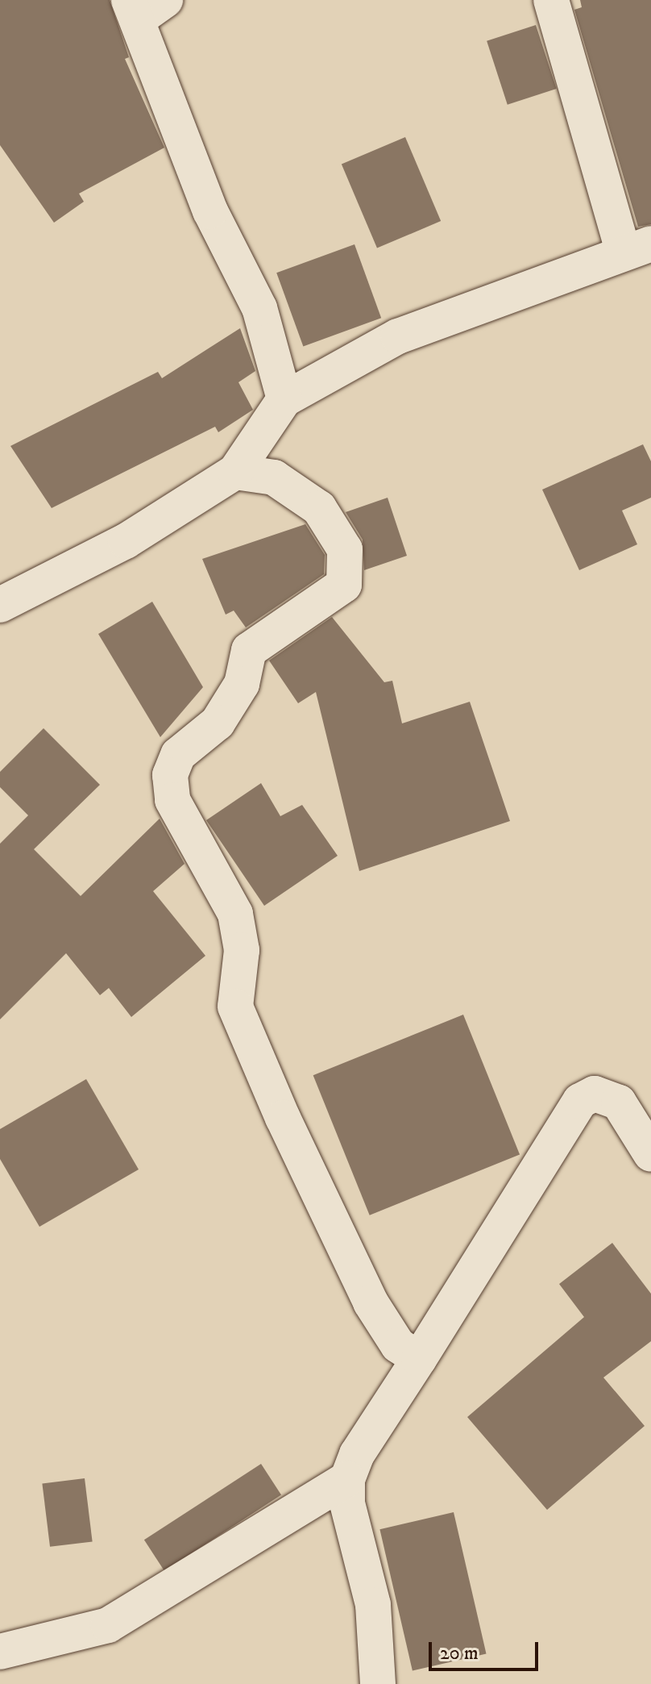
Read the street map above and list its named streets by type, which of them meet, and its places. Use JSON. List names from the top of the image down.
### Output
{
  "scale_bar": "20 m"
}
